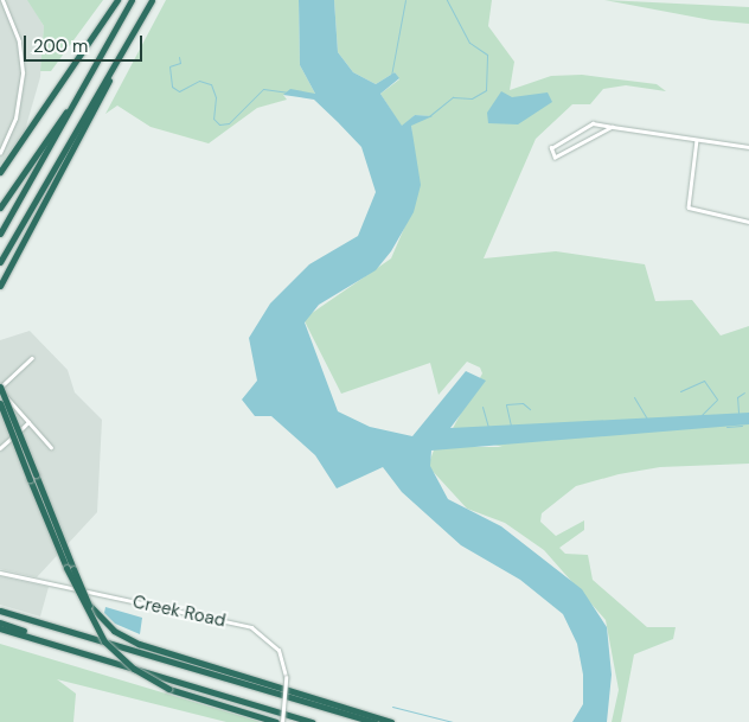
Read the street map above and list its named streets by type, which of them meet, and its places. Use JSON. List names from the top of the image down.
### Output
{
  "streets": {
    "street": ["Creek Road"]
  },
  "scale_bar": "200 m"
}
